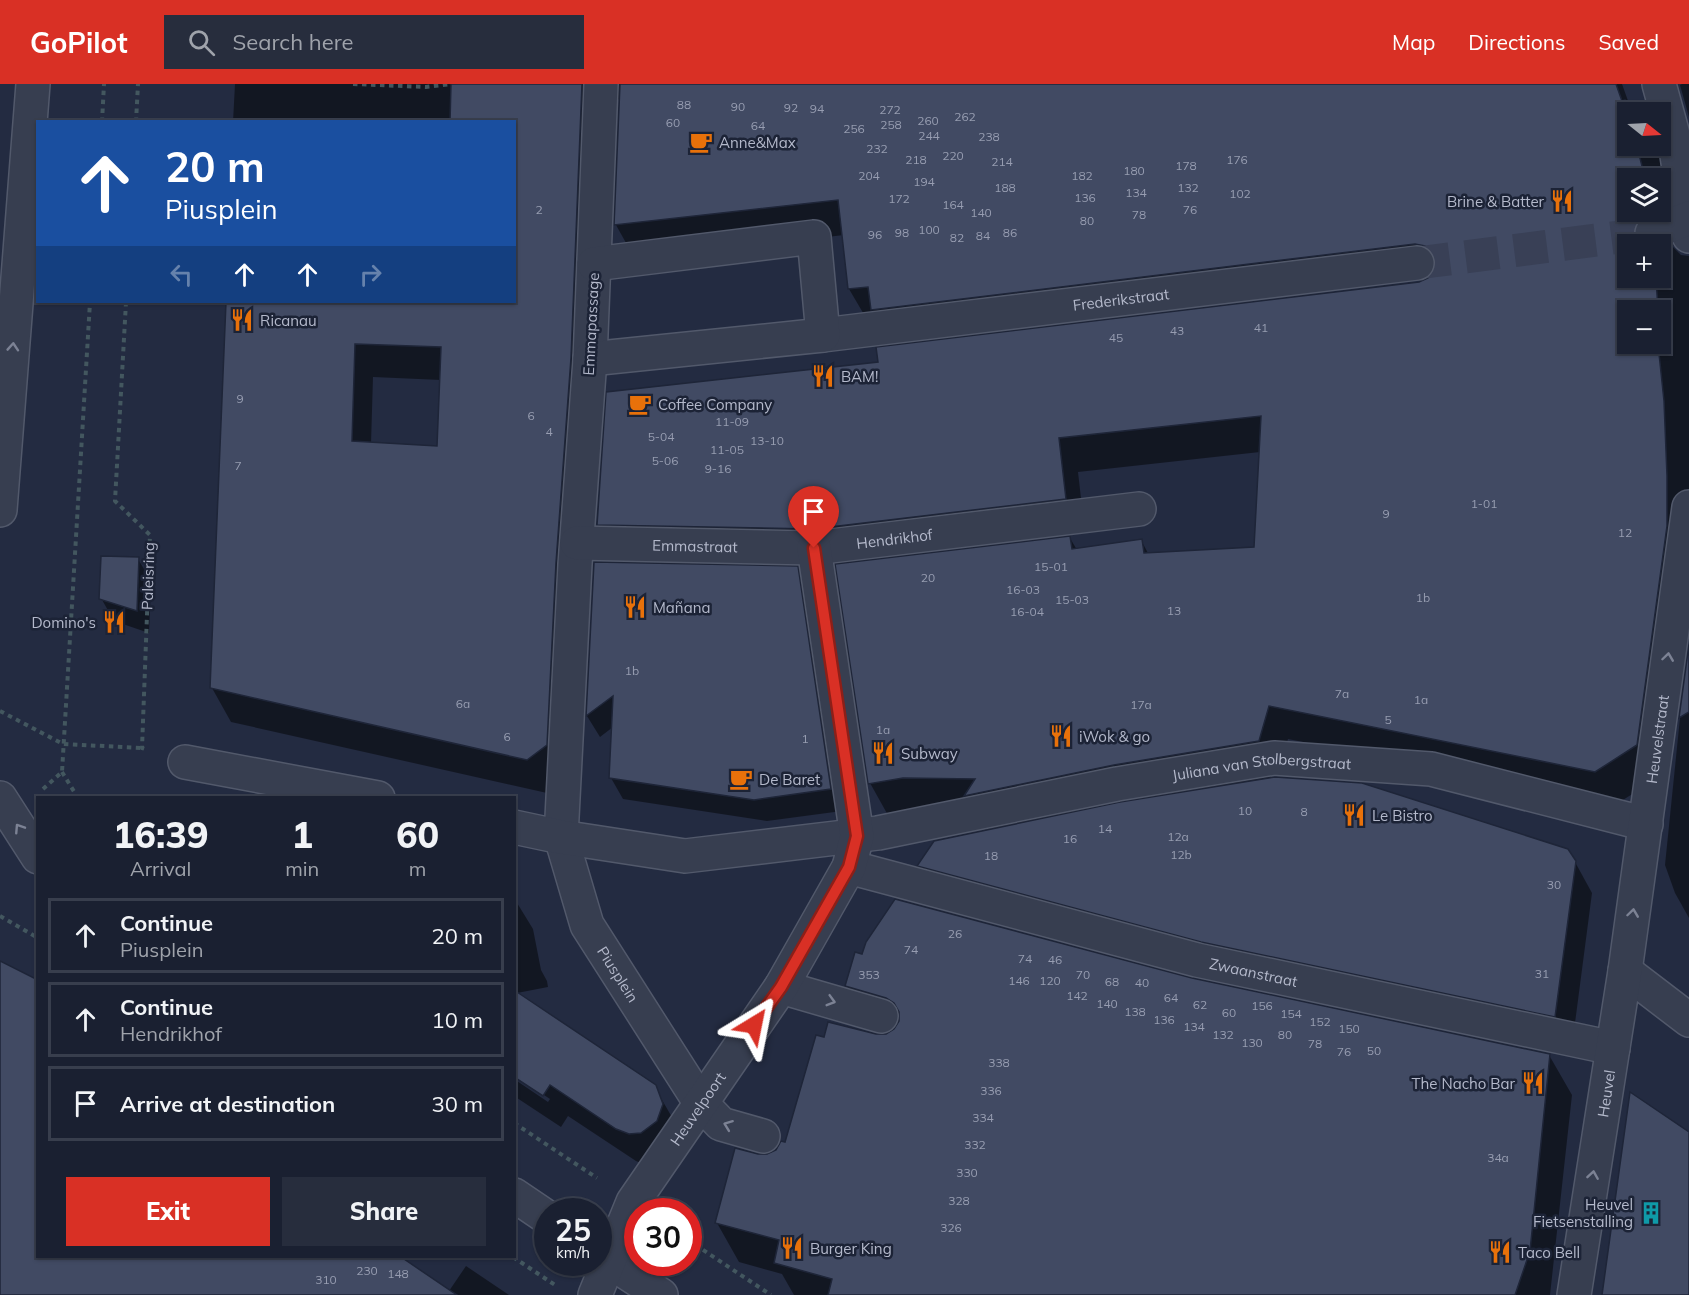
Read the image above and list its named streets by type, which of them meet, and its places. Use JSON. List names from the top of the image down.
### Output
{
  "streets": {
    "street": [
      "Frederikstraat",
      "Emmapassage",
      "Hendrikhof",
      "Emmastraat",
      "Heuvelstraat",
      "Juliana van Stolbergstraat",
      "Zwaanstraat",
      "Piusplein",
      "Heuvel",
      "Heuvelpoort"
    ],
    "path": ["Paleisring"]
  },
  "crossings": [
    ["Frederikstraat", "Emmapassage"],
    ["Emmapassage", "Emmastraat"],
    ["Hendrikhof", "Emmastraat"],
    ["Heuvelstraat", "Juliana van Stolbergstraat"],
    ["Heuvelstraat", "Heuvel"],
    ["Zwaanstraat", "Heuvel"],
    ["Zwaanstraat", "Heuvelpoort"],
    ["Piusplein", "Heuvelpoort"]
  ],
  "one_way": ["Heuvelstraat", "Heuvel"],
  "places": {
    "cafe": ["Anne&Max", "Coffee Company", "De Baret"],
    "restaurant": [
      "Brine & Batter",
      "Ricanau",
      "BAM!",
      "Mañana",
      "Domino's",
      "iWok & go",
      "Subway",
      "Le Bistro",
      "The Nacho Bar",
      "Burger King",
      "Taco Bell"
    ],
    "building": ["Heuvel Fietsenstalling"]
  },
  "house_numbers": [
    "88",
    "90",
    "92",
    "94",
    "272",
    "262",
    "260",
    "60",
    "258",
    "64",
    "256",
    "244",
    "238",
    "232",
    "220",
    "218",
    "176",
    "214",
    "178",
    "180",
    "204",
    "182",
    "194",
    "188",
    "132",
    "134",
    "102",
    "136",
    "172",
    "164",
    "2",
    "76",
    "140",
    "78",
    "80",
    "100",
    "98",
    "86",
    "96",
    "84",
    "82",
    "41",
    "43",
    "45",
    "9",
    "6",
    "11-09",
    "4",
    "5-04",
    "13-10",
    "11-05",
    "5-06",
    "7",
    "9-16",
    "1-01",
    "9",
    "12",
    "15-01",
    "20",
    "16-03",
    "1b",
    "15-03",
    "13",
    "16-04",
    "1b",
    "7a",
    "1a",
    "6a",
    "17a",
    "5",
    "1a",
    "6",
    "1",
    "10",
    "8",
    "14",
    "12a",
    "16",
    "12b",
    "18",
    "30",
    "26",
    "74",
    "74",
    "46",
    "31",
    "353",
    "70",
    "146",
    "120",
    "68",
    "40",
    "142",
    "64",
    "140",
    "62",
    "156",
    "138",
    "60",
    "154",
    "136",
    "152",
    "134",
    "150",
    "132",
    "80",
    "130",
    "78",
    "50",
    "76",
    "338",
    "336",
    "334",
    "332",
    "34a",
    "330",
    "328",
    "326",
    "230",
    "148",
    "310"
  ],
  "north": "right",
  "page": {
    "header": "GoPilot",
    "search": "Search here",
    "nav": ["Map", "Directions", "Saved"],
    "map_buttons": ["+", "−"],
    "turn": ["20 m", "Piusplein"],
    "eta": [
      "16:39",
      "Arrival",
      "1",
      "min",
      "60",
      "m"
    ],
    "list": [
      {
        "name": "Continue",
        "note": "Piusplein",
        "value": "20 m"
      },
      {
        "name": "Continue",
        "note": "Hendrikhof",
        "value": "10 m"
      },
      {
        "name": "Arrive at destination",
        "value": "30 m"
      }
    ],
    "buttons": ["Exit", "Share"],
    "speed": "25 km/h",
    "limit": "30"
  }
}
